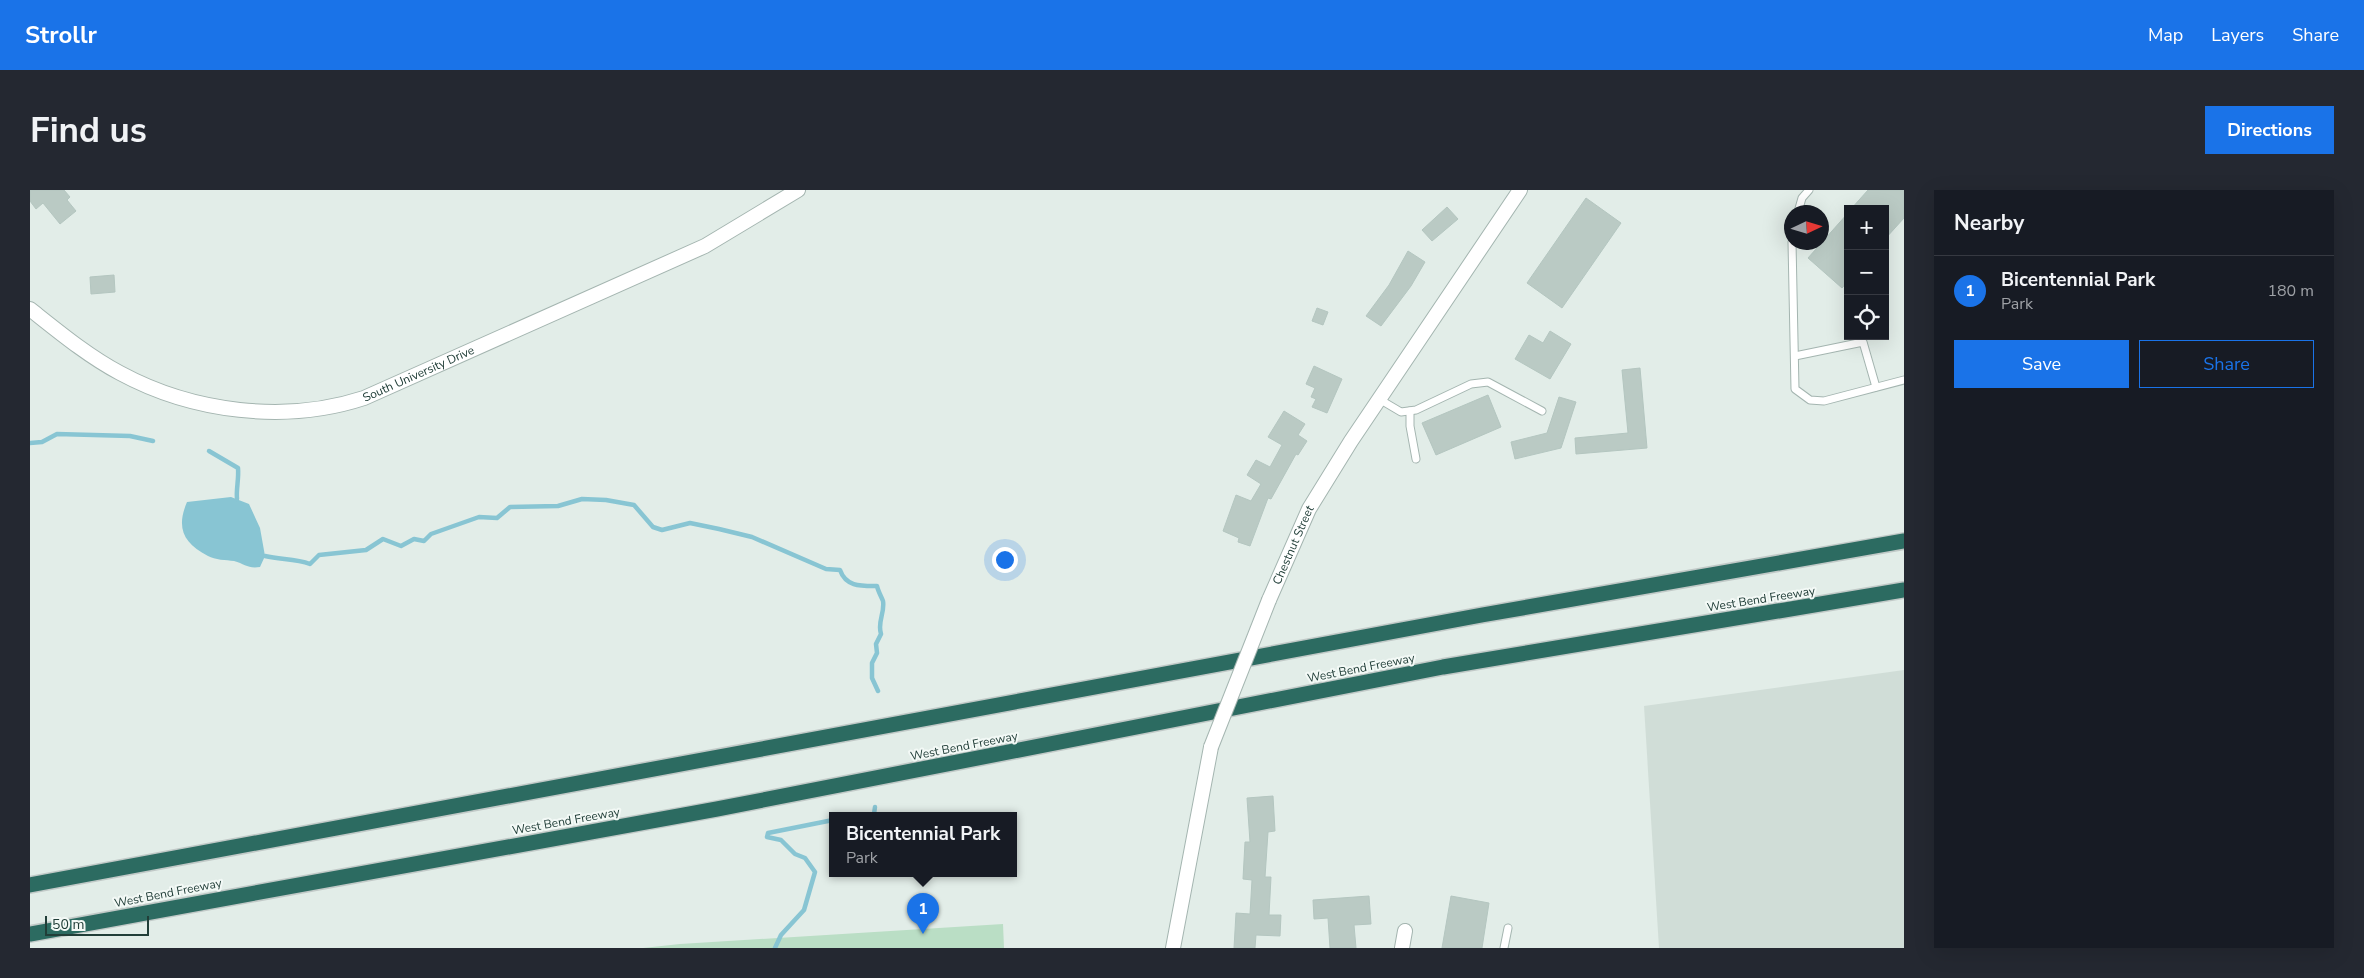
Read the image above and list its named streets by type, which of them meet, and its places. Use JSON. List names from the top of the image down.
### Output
{
  "streets": {
    "highway": ["West Bend Freeway"],
    "street": ["South University Drive", "Chestnut Street"]
  },
  "scale_bar": "50 m",
  "north": "right",
  "page": {
    "header": "Strollr",
    "nav": ["Map", "Layers", "Share"],
    "buttons": [
      "Directions",
      ["Save", "Share"]
    ],
    "title": "Find us",
    "heading": "Nearby",
    "map_buttons": ["+", "−"],
    "list": [
      {
        "mark": "1",
        "name": "Bicentennial Park",
        "note": "Park",
        "value": "180 m"
      }
    ],
    "popup": ["Bicentennial Park", "Park"],
    "pins": "1",
    "scale": "50 m"
  }
}
